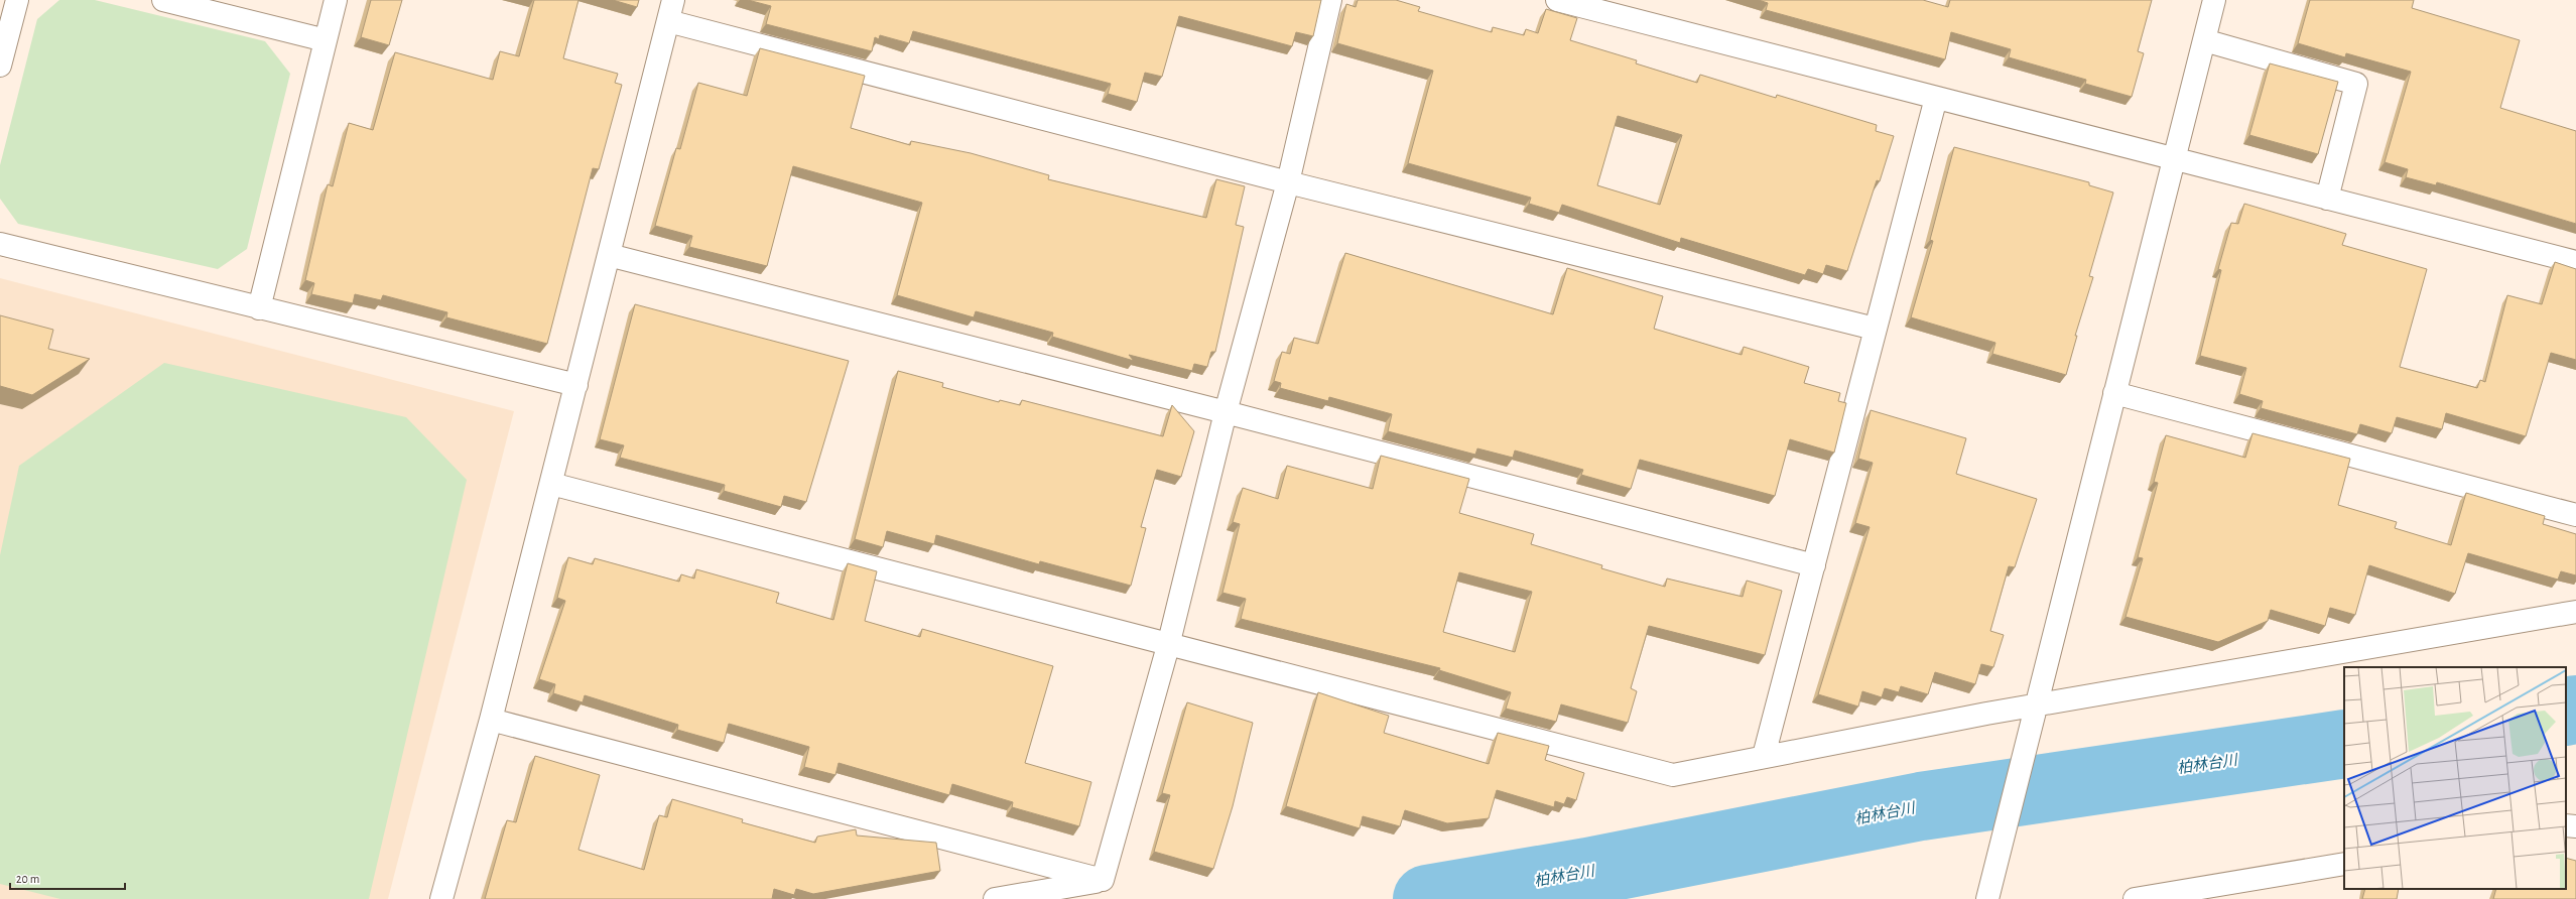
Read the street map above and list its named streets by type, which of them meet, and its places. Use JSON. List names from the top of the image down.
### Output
{
  "water": ["柏林台川"],
  "scale_bar": "20 m"
}
